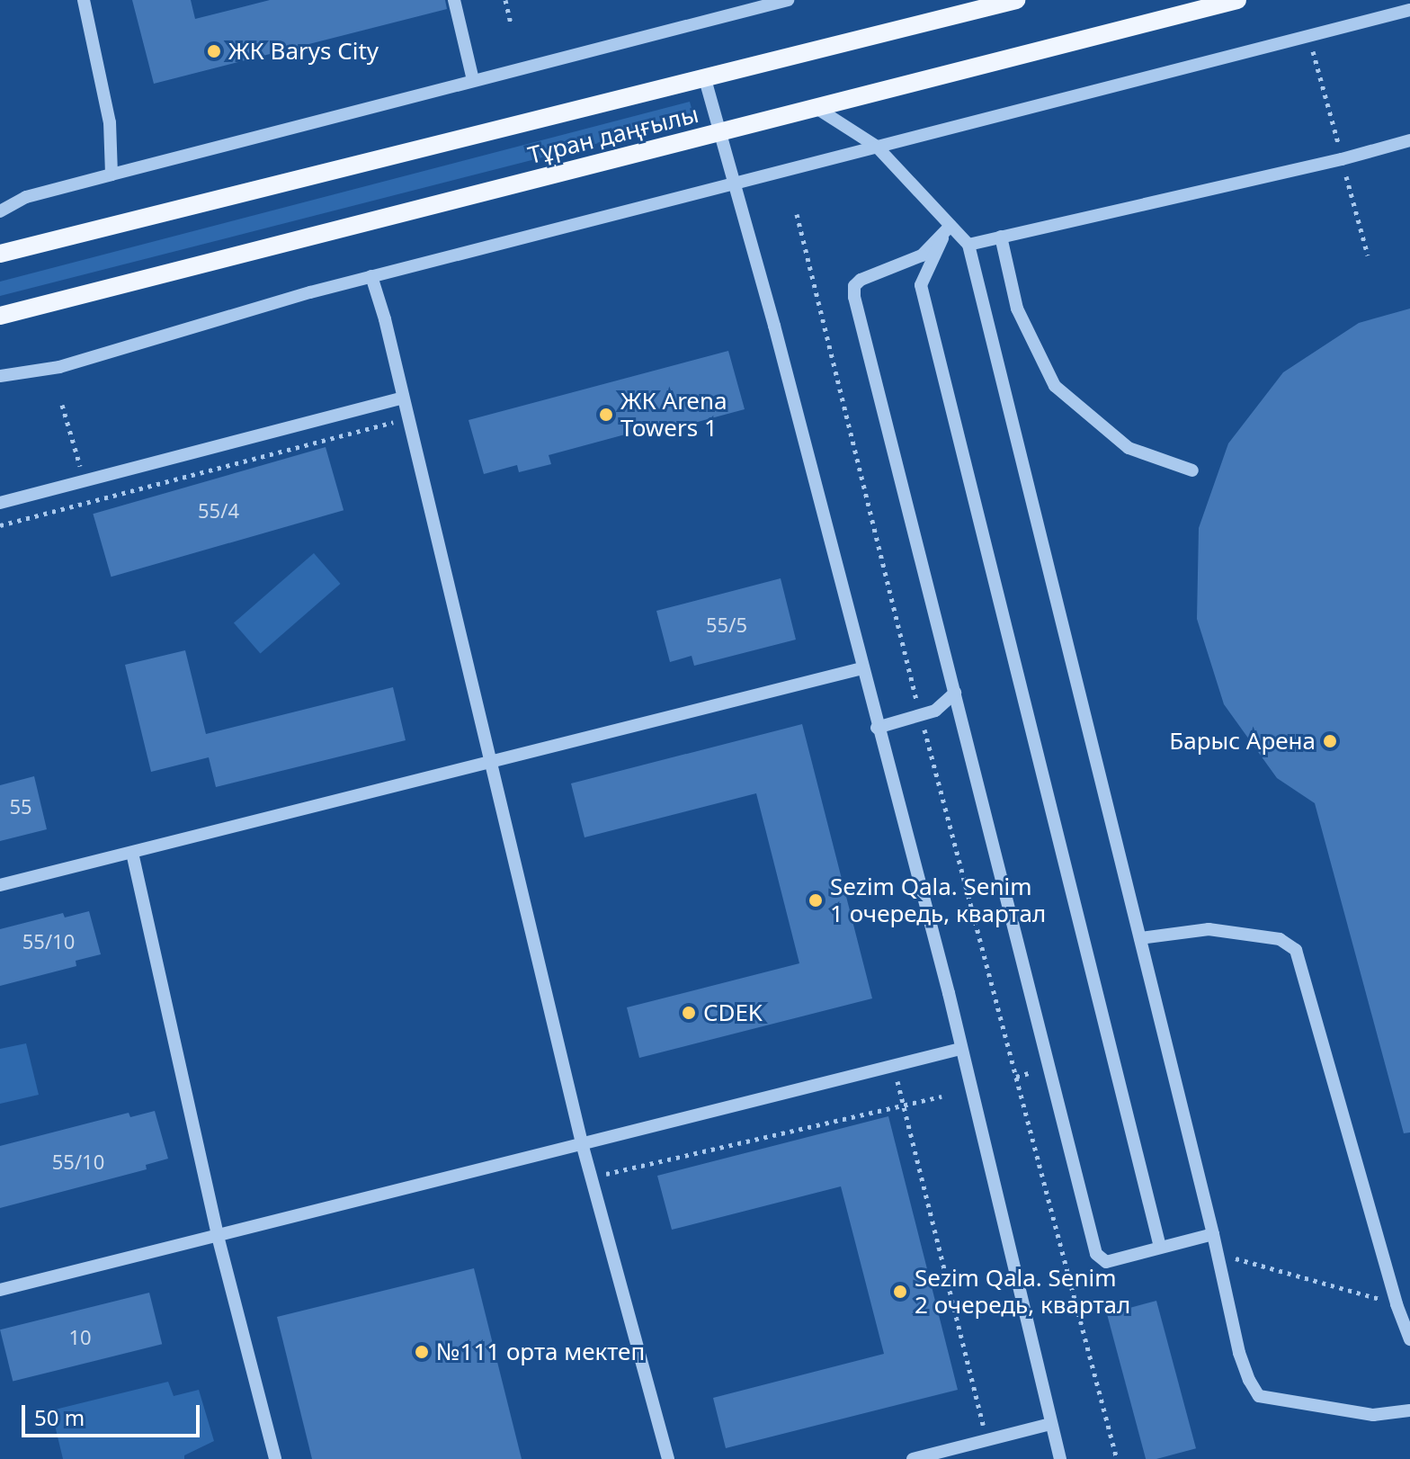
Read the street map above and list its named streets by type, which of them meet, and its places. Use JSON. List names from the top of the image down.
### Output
{
  "streets": {
    "main road": ["Тұран даңғылы"]
  },
  "places": [
    "ЖК Barys City",
    "ЖК Arena Towers 1",
    "Барыс Арена",
    "Sezim Qala. Senim 1 очередь, квартал",
    "CDEK",
    "Sezim Qala. Senim 2 очередь, квартал",
    "№111 орта мектеп"
  ],
  "house_numbers": [
    "55/4",
    "55/5",
    "55",
    "55/10",
    "55/10",
    "10"
  ],
  "scale_bar": "50 m"
}
